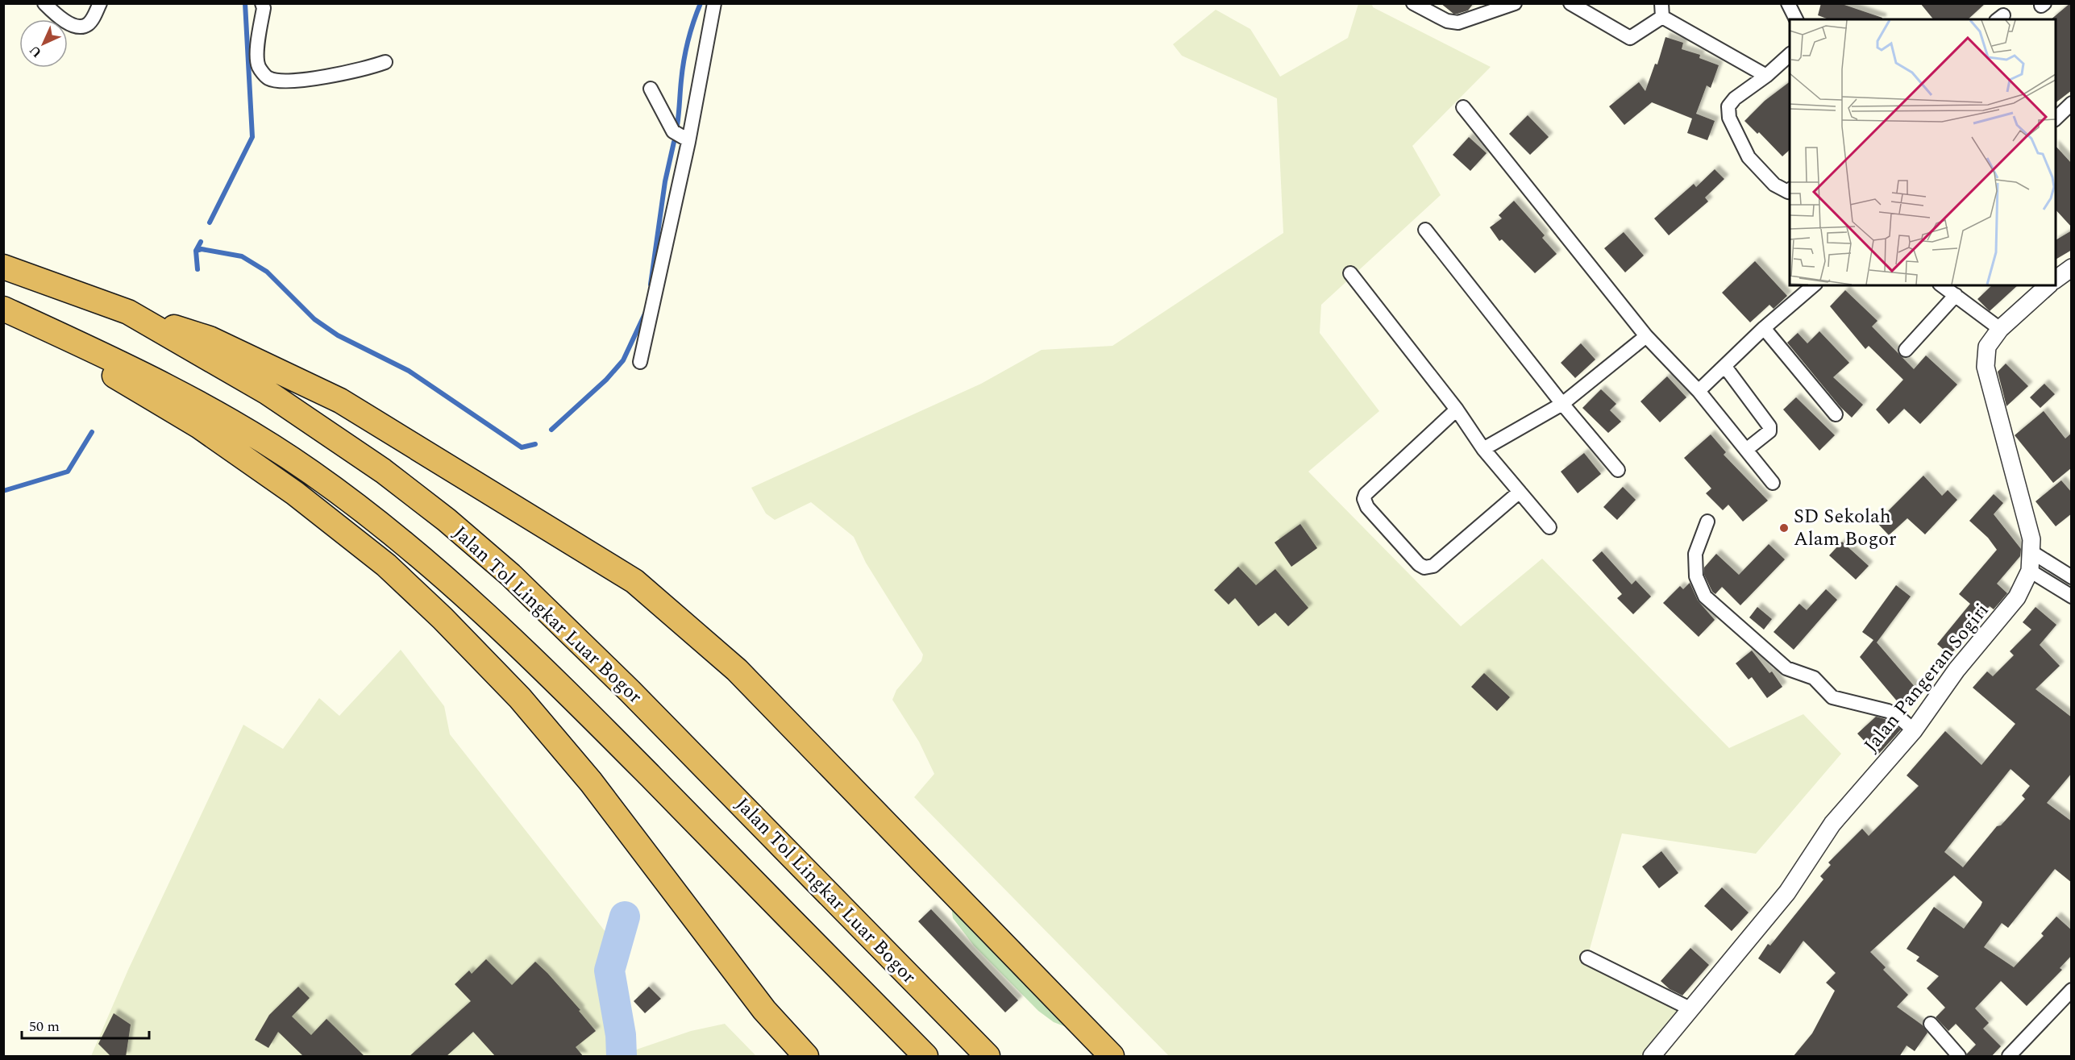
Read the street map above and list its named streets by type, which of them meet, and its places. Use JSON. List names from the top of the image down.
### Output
{
  "streets": {
    "highway": ["Jalan Tol Lingkar Luar Bogor"],
    "street": ["Jalan Pangeran Sogiri"]
  },
  "places": ["SD Sekolah Alam Bogor"],
  "scale_bar": "50 m",
  "north": "bottom left"
}
